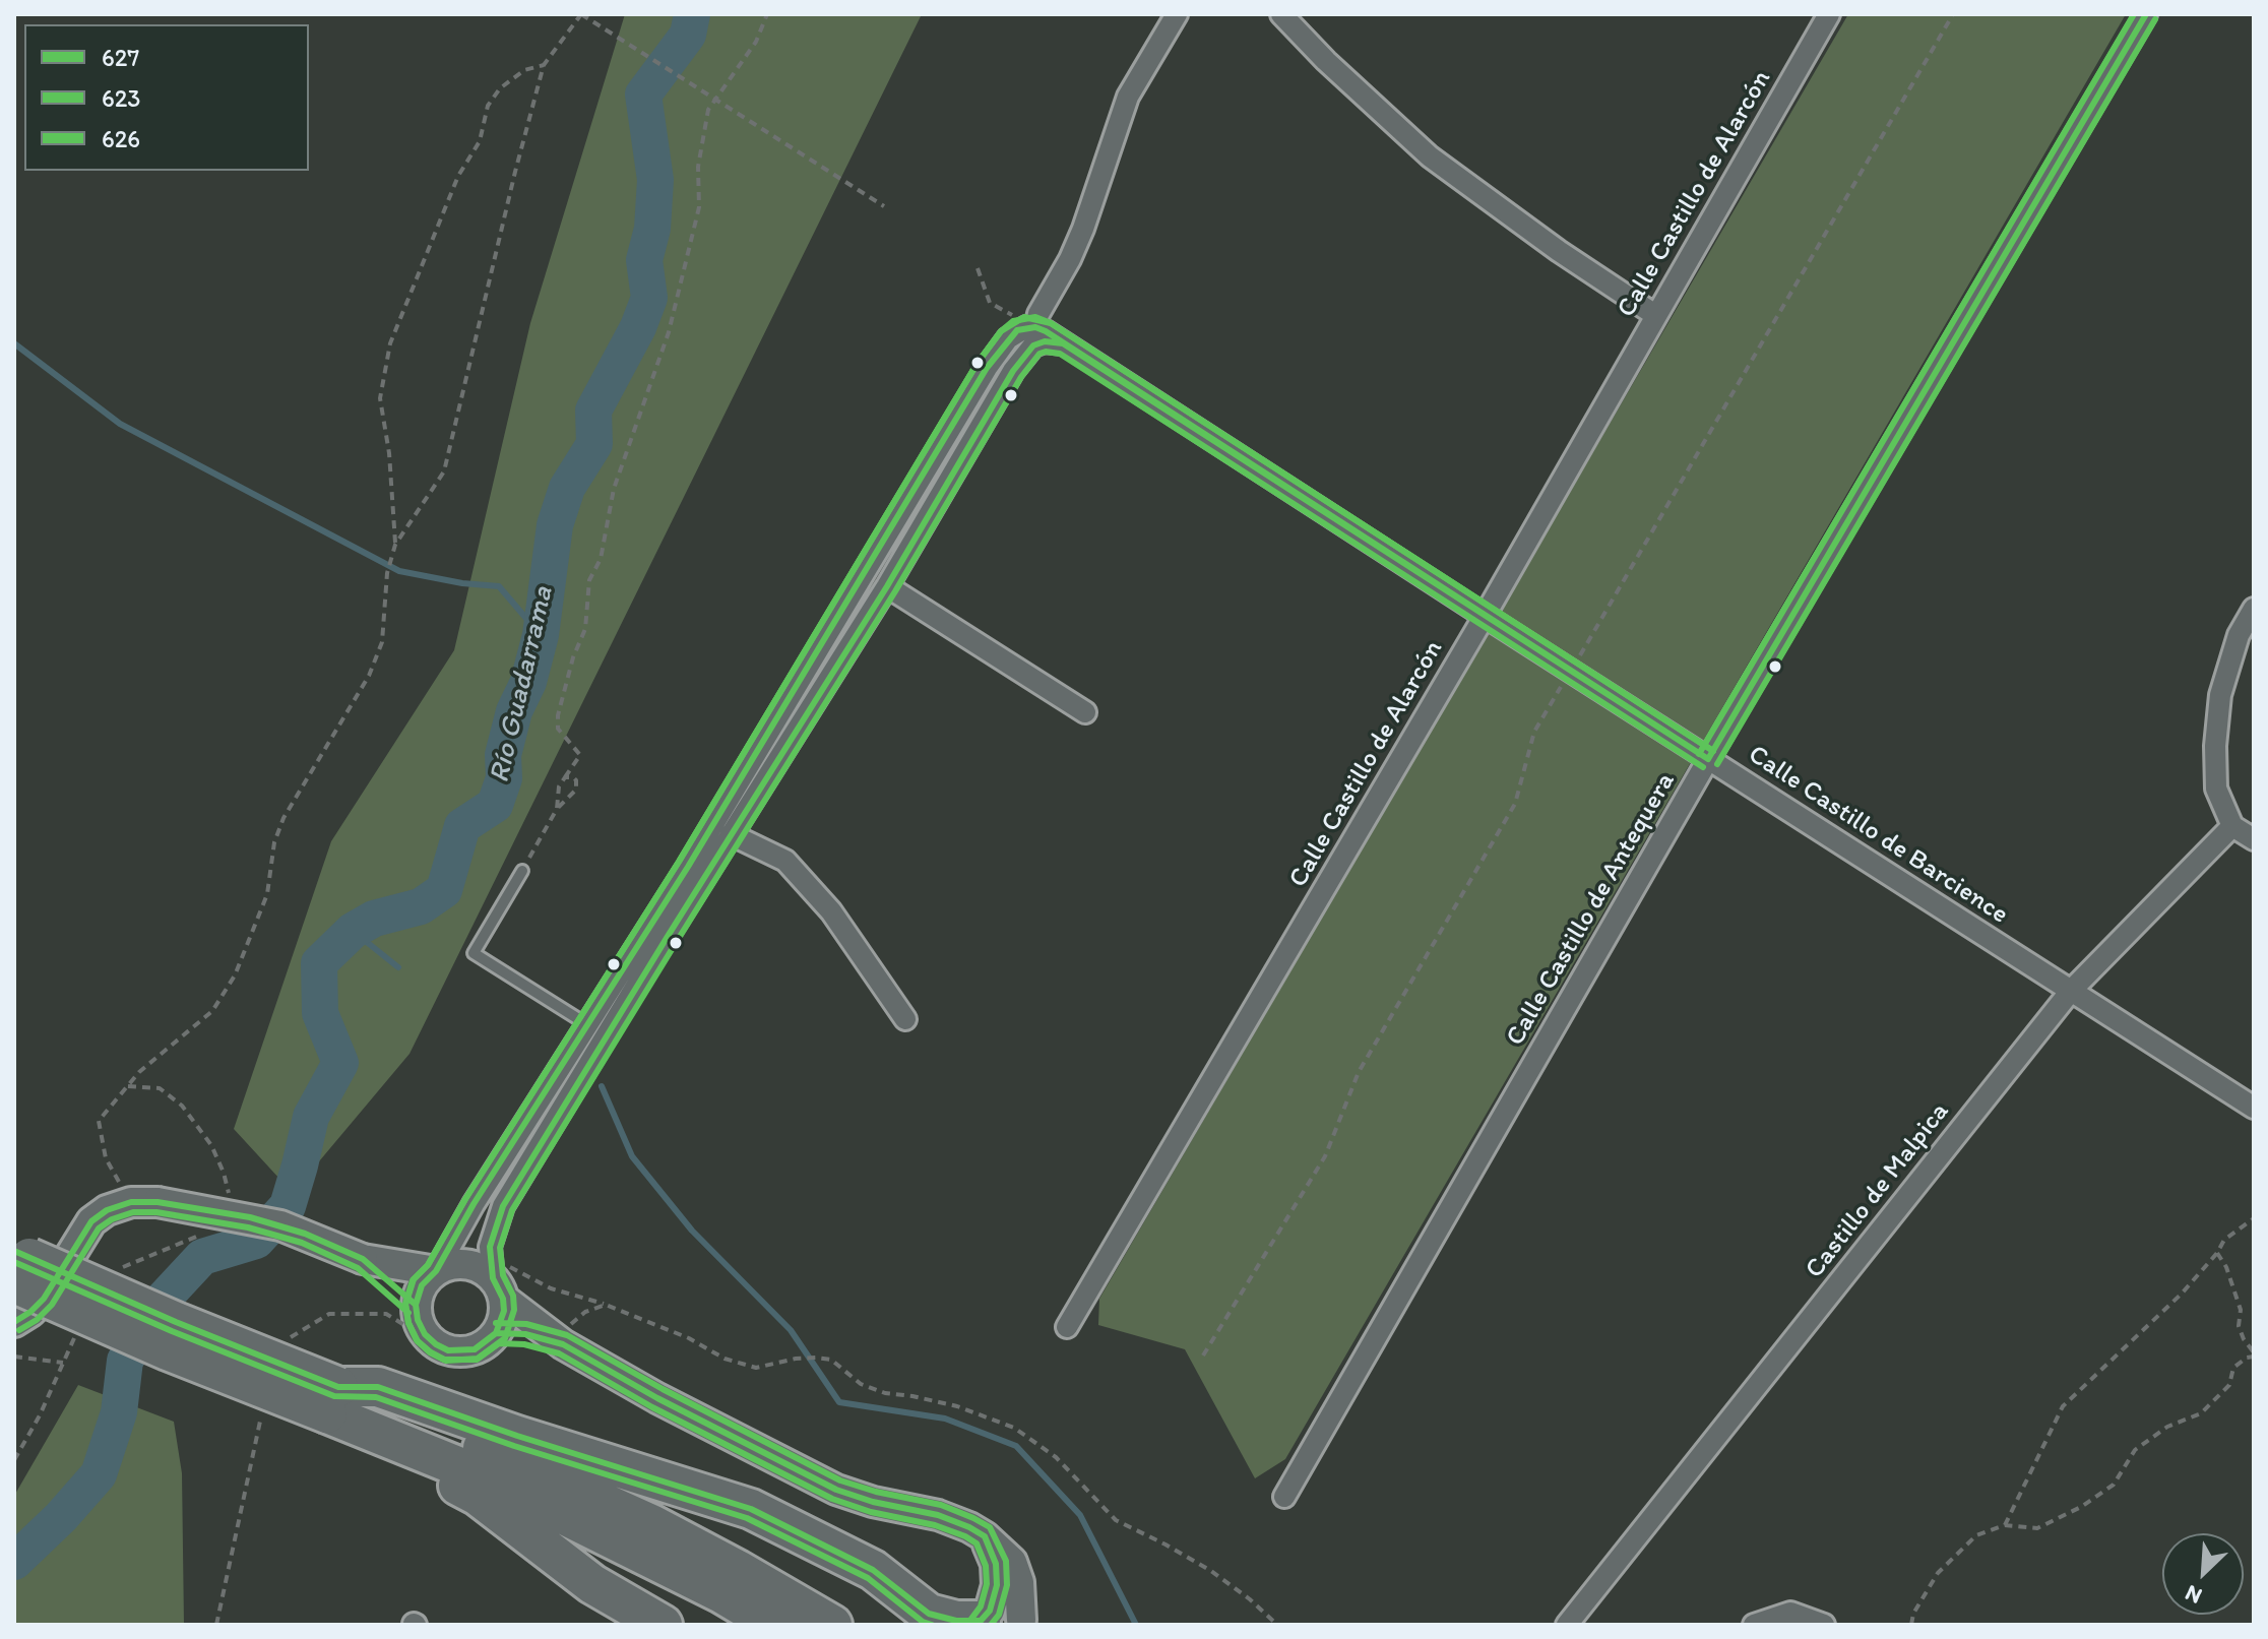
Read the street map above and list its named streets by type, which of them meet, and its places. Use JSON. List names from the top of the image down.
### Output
{
  "streets": {
    "street": [
      "Calle Castillo de Alarcón",
      "Calle Castillo de Barcience",
      "Calle Castillo de Antequera",
      "Castillo de Malpica"
    ]
  },
  "crossings": [
    ["Calle Castillo de Alarcón", "Calle Castillo de Barcience"],
    ["Calle Castillo de Barcience", "Calle Castillo de Antequera"],
    ["Calle Castillo de Barcience", "Castillo de Malpica"]
  ],
  "water": ["Río Guadarrama"],
  "lines": ["transit line 627", "transit line 626", "transit line 623"],
  "legend": ["627", "623", "626"],
  "north": "bottom left"
}
